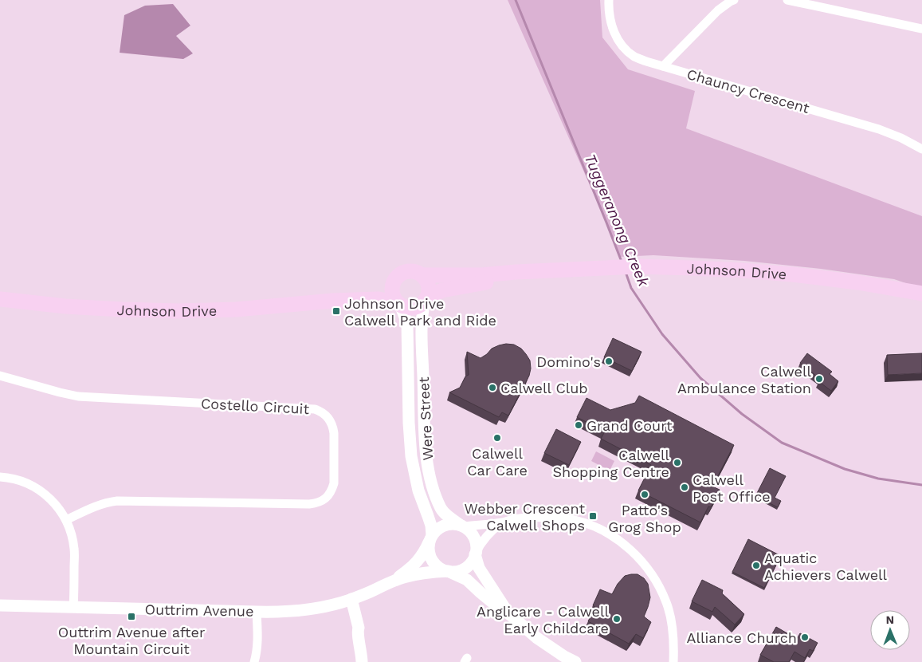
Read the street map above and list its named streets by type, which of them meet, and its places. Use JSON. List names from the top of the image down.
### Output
{
  "streets": {
    "main road": ["Johnson Drive"],
    "street": [
      "Chauncy Crescent",
      "Costello Circuit",
      "Were Street",
      "Outtrim Avenue"
    ]
  },
  "crossings": [
    ["Johnson Drive", "Were Street"],
    ["Were Street", "Outtrim Avenue"]
  ],
  "water": ["Tuggeranong Creek"],
  "places": {
    "transit": ["Johnson Drive Calwell Park and Ride", "Webber Crescent Calwell Shops", "Outtrim Avenue after Mountain Circuit"],
    "other": [
      "Domino's",
      "Calwell Ambulance Station",
      "Calwell Club",
      "Grand Court",
      "Calwell Car Care",
      "Calwell Shopping Centre",
      "Calwell Post Office",
      "Patto's Grog Shop",
      "Aquatic Achievers Calwell",
      "Anglicare - Calwell Early Childcare",
      "Alliance Church"
    ]
  },
  "north": "top"
}
